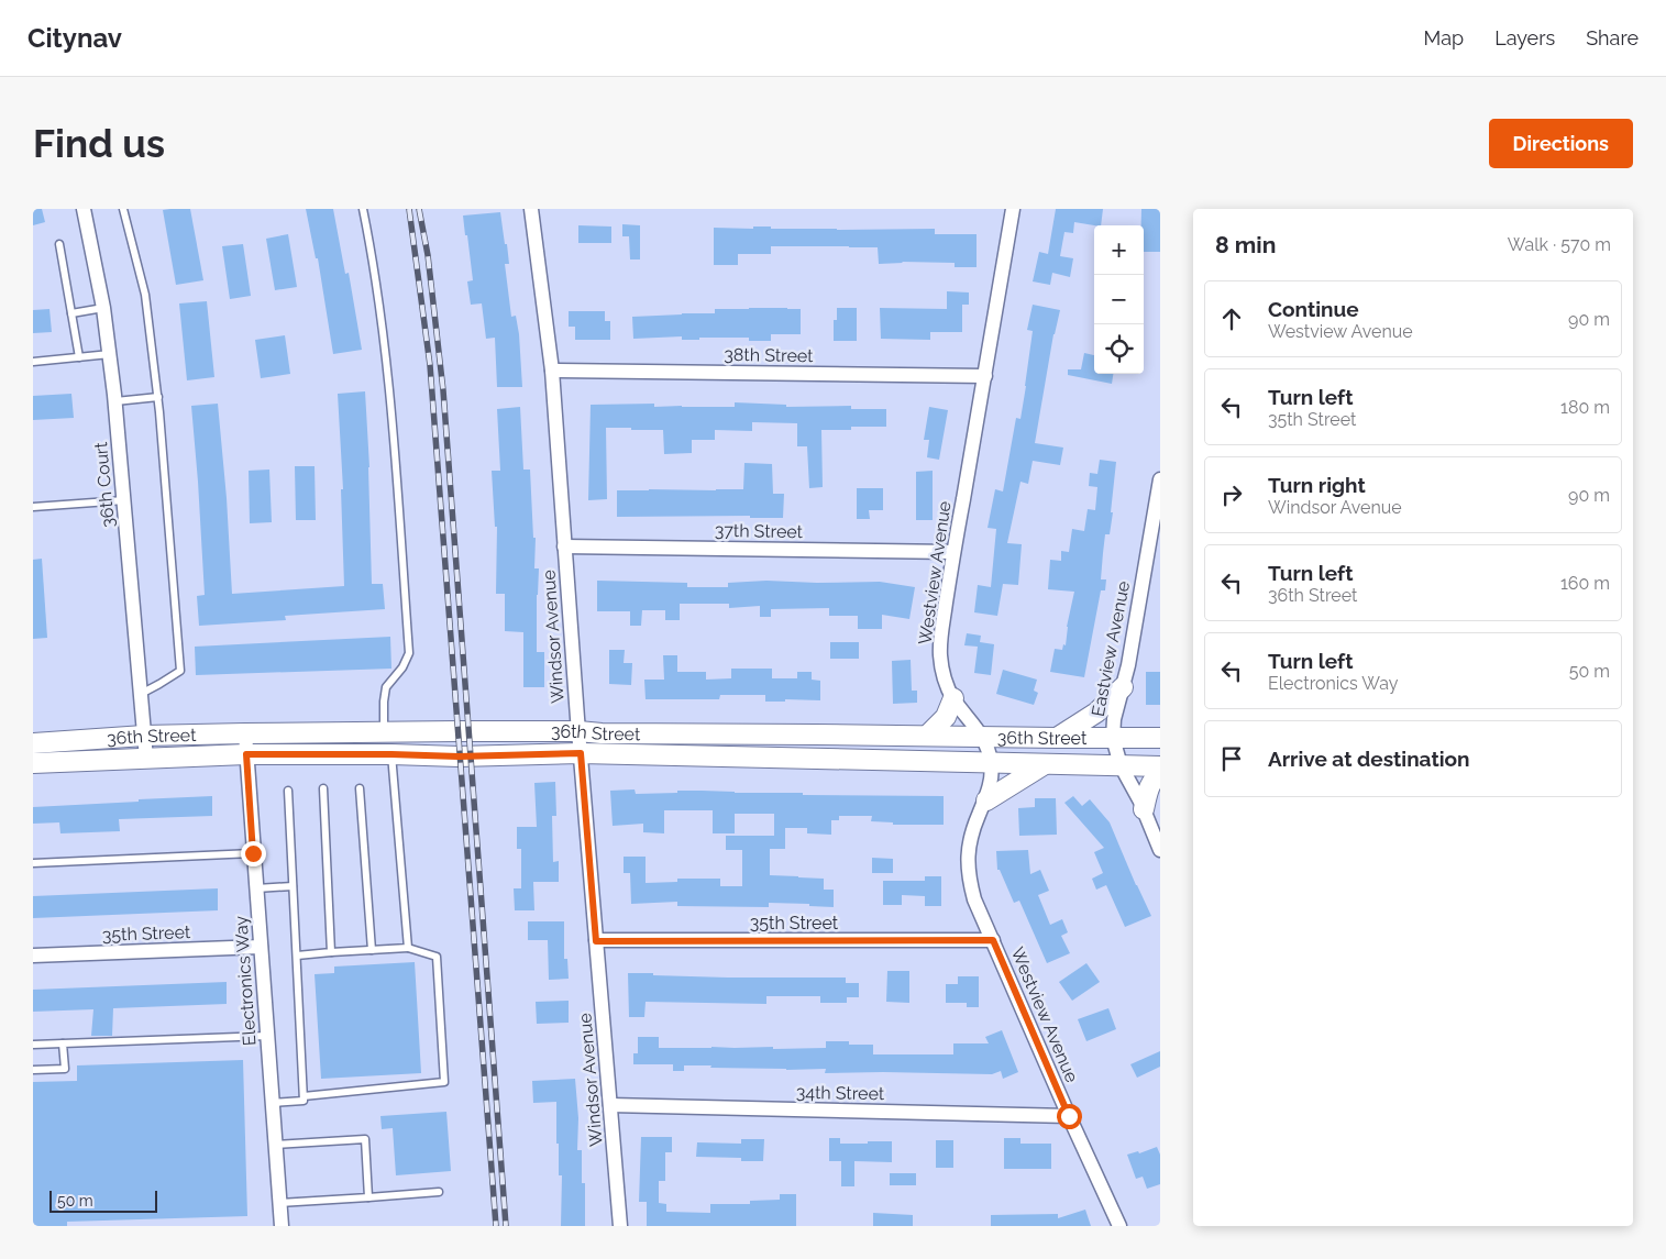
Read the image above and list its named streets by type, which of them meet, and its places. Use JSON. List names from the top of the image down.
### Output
{
  "streets": {
    "street": [
      "38th Street",
      "36th Court",
      "37th Street",
      "Westview Avenue",
      "Windsor Avenue",
      "Eastview Avenue",
      "36th Street",
      "35th Street",
      "Electronics Way",
      "34th Street"
    ]
  },
  "crossings": [
    ["38th Street", "Westview Avenue"],
    ["38th Street", "Windsor Avenue"],
    ["36th Court", "36th Street"],
    ["37th Street", "Westview Avenue"],
    ["37th Street", "Windsor Avenue"],
    ["Westview Avenue", "36th Street"],
    ["Westview Avenue", "35th Street"],
    ["Westview Avenue", "34th Street"],
    ["Windsor Avenue", "36th Street"],
    ["Windsor Avenue", "35th Street"],
    ["Windsor Avenue", "34th Street"],
    ["Eastview Avenue", "36th Street"],
    ["36th Street", "Electronics Way"],
    ["35th Street", "Electronics Way"]
  ],
  "scale_bar": "50 m",
  "page": {
    "header": "Citynav",
    "nav": ["Map", "Layers", "Share"],
    "buttons": "Directions",
    "title": "Find us",
    "heading": ["8 min", "Walk · 570 m"],
    "map_buttons": ["+", "−"],
    "list": [
      ["Continue", "Westview Avenue", "90 m"],
      ["Turn left", "35th Street", "180 m"],
      ["Turn right", "Windsor Avenue", "90 m"],
      ["Turn left", "36th Street", "160 m"],
      ["Turn left", "Electronics Way", "50 m"],
      "Arrive at destination"
    ],
    "scale": "50 m"
  }
}
